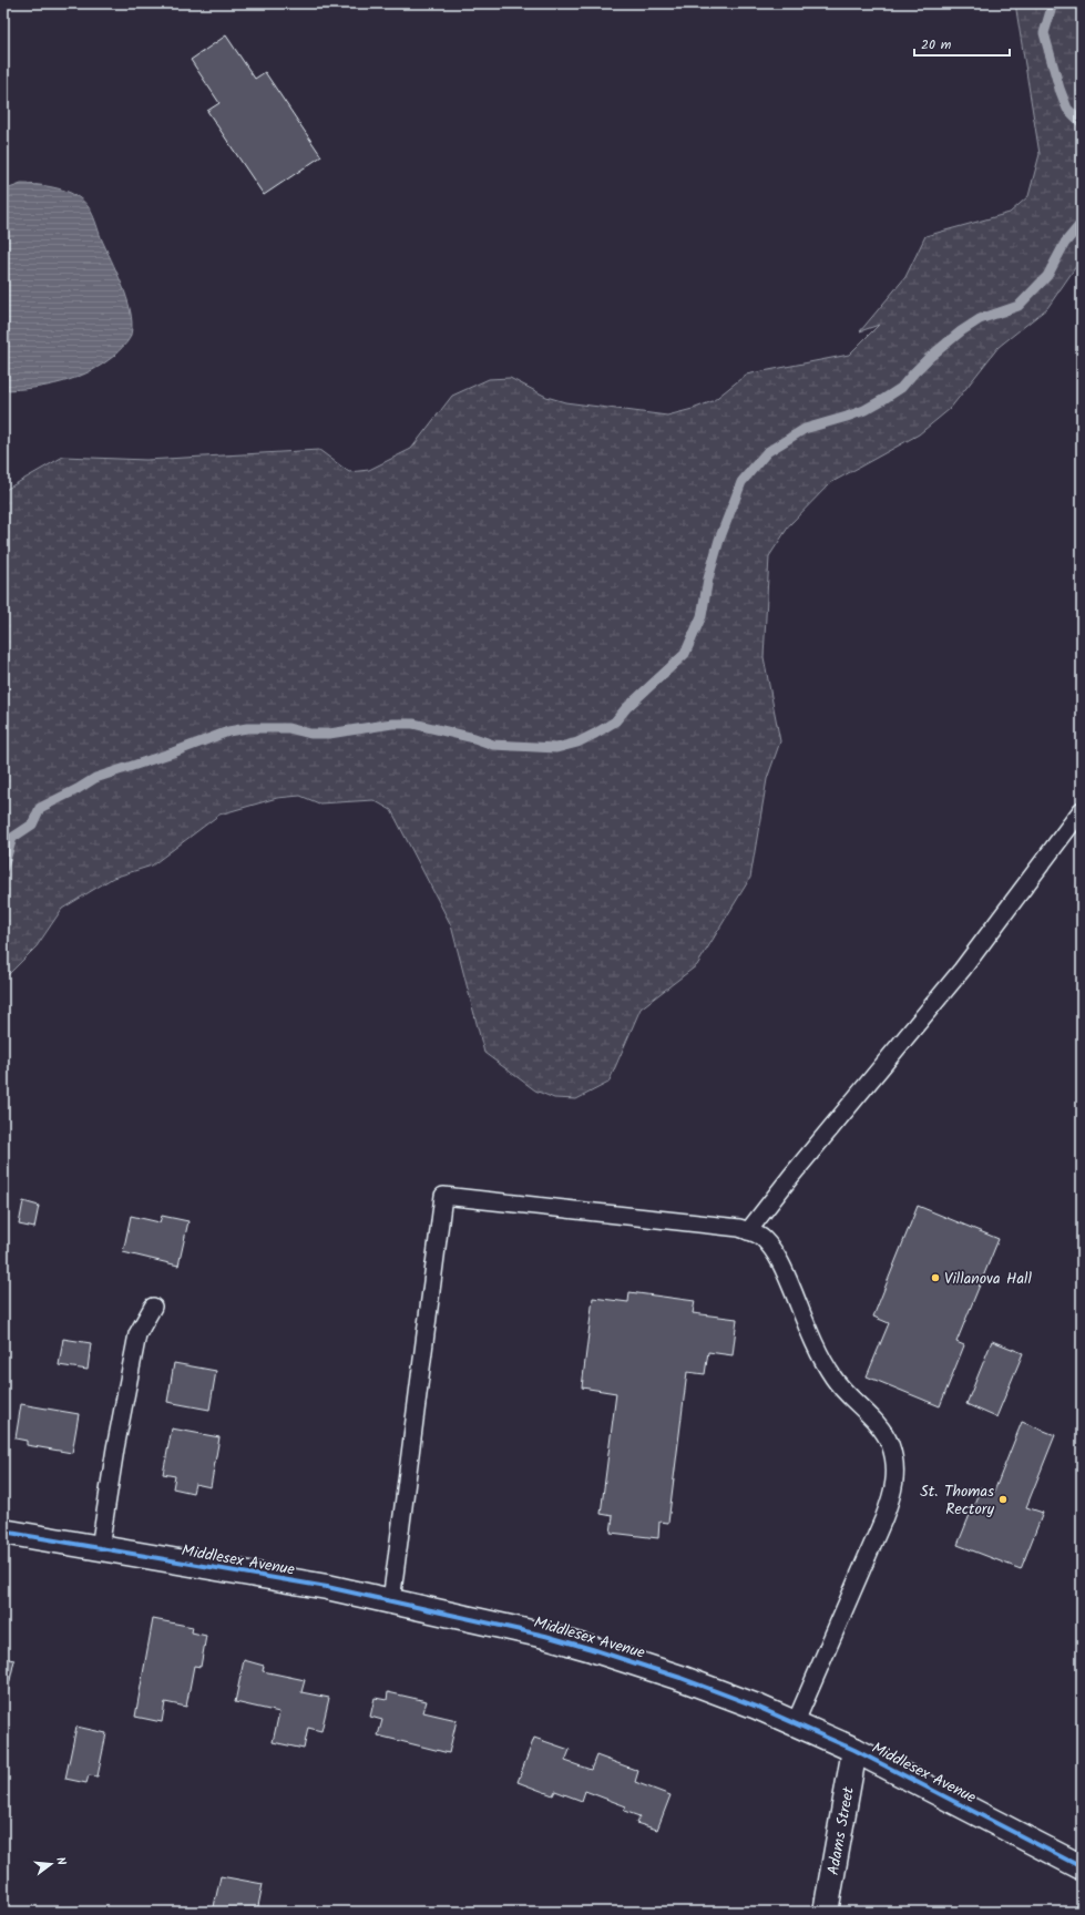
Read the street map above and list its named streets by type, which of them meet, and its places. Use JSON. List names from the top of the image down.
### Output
{
  "streets": {
    "street": ["Middlesex Avenue", "Adams Street"]
  },
  "crossings": [
    ["Middlesex Avenue", "Adams Street"]
  ],
  "places": ["Villanova Hall", "St. Thomas Rectory"],
  "scale_bar": "20 m",
  "north": "right"
}
